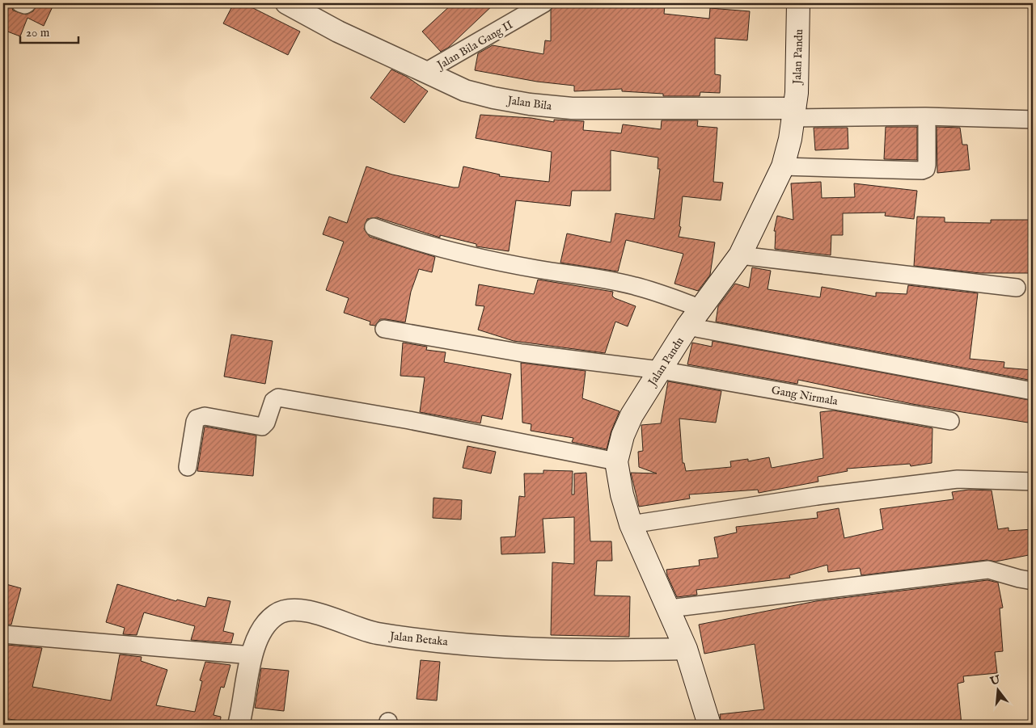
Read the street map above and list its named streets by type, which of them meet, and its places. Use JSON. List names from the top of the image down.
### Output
{
  "streets": {
    "main road": ["Jalan Pandu"],
    "street": [
      "Jalan Bila Gang II",
      "Jalan Bila",
      "Gang Nirmala",
      "Jalan Betaka"
    ]
  },
  "crossings": [
    ["Jalan Bila Gang II", "Jalan Bila"],
    ["Jalan Pandu", "Jalan Bila"],
    ["Jalan Pandu", "Gang Nirmala"],
    ["Jalan Pandu", "Jalan Betaka"]
  ],
  "scale_bar": "20 m",
  "north": "top"
}
